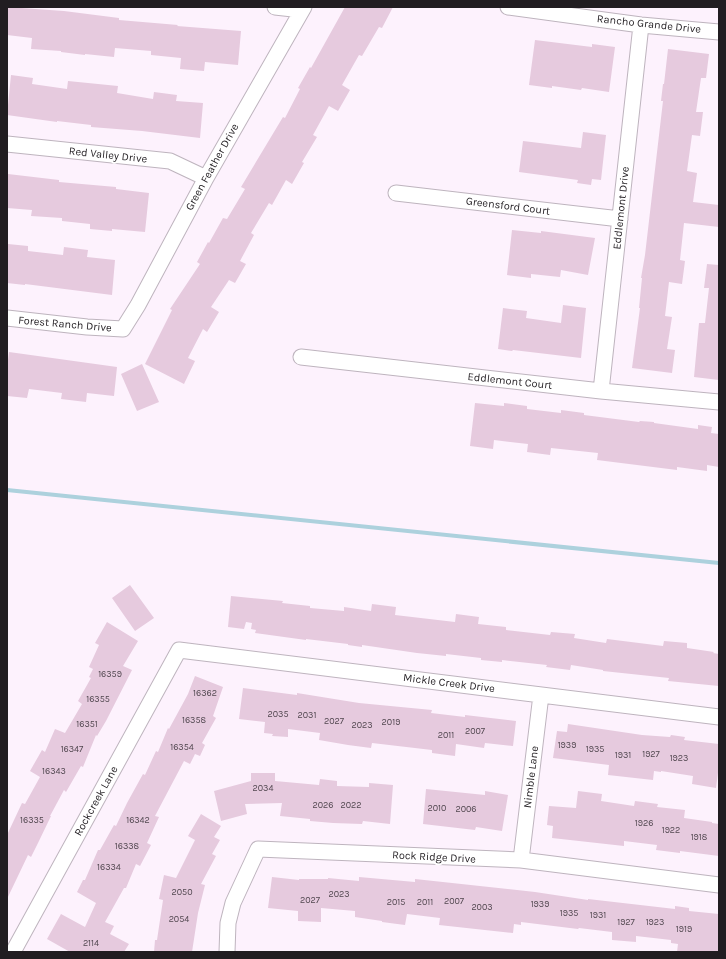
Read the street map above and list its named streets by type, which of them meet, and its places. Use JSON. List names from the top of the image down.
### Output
{
  "streets": {
    "street": [
      "Rancho Grande Drive",
      "Red Valley Drive",
      "Green Feather Drive",
      "Greensford Court",
      "Eddlemont Drive",
      "Forest Ranch Drive",
      "Eddlemont Court",
      "Mickle Creek Drive",
      "Nimble Lane",
      "Rockcreek Lane",
      "Rock Ridge Drive"
    ]
  },
  "crossings": [
    ["Rancho Grande Drive", "Eddlemont Drive"],
    ["Red Valley Drive", "Green Feather Drive"],
    ["Green Feather Drive", "Forest Ranch Drive"],
    ["Greensford Court", "Eddlemont Drive"],
    ["Eddlemont Drive", "Eddlemont Court"],
    ["Mickle Creek Drive", "Nimble Lane"],
    ["Mickle Creek Drive", "Rockcreek Lane"],
    ["Nimble Lane", "Rock Ridge Drive"]
  ],
  "house_numbers": [
    "16359",
    "16362",
    "16355",
    "2035",
    "2031",
    "16358",
    "2027",
    "2019",
    "16351",
    "2023",
    "2007",
    "2011",
    "1939",
    "16354",
    "16347",
    "1935",
    "1927",
    "1931",
    "1923",
    "16343",
    "2034",
    "2026",
    "2022",
    "2010",
    "2006",
    "16335",
    "16342",
    "1926",
    "1922",
    "1918",
    "16338",
    "16334",
    "2050",
    "2023",
    "2027",
    "2007",
    "2015",
    "2011",
    "1939",
    "2003",
    "1935",
    "1931",
    "2054",
    "1927",
    "1923",
    "1919",
    "2114"
  ]
}
